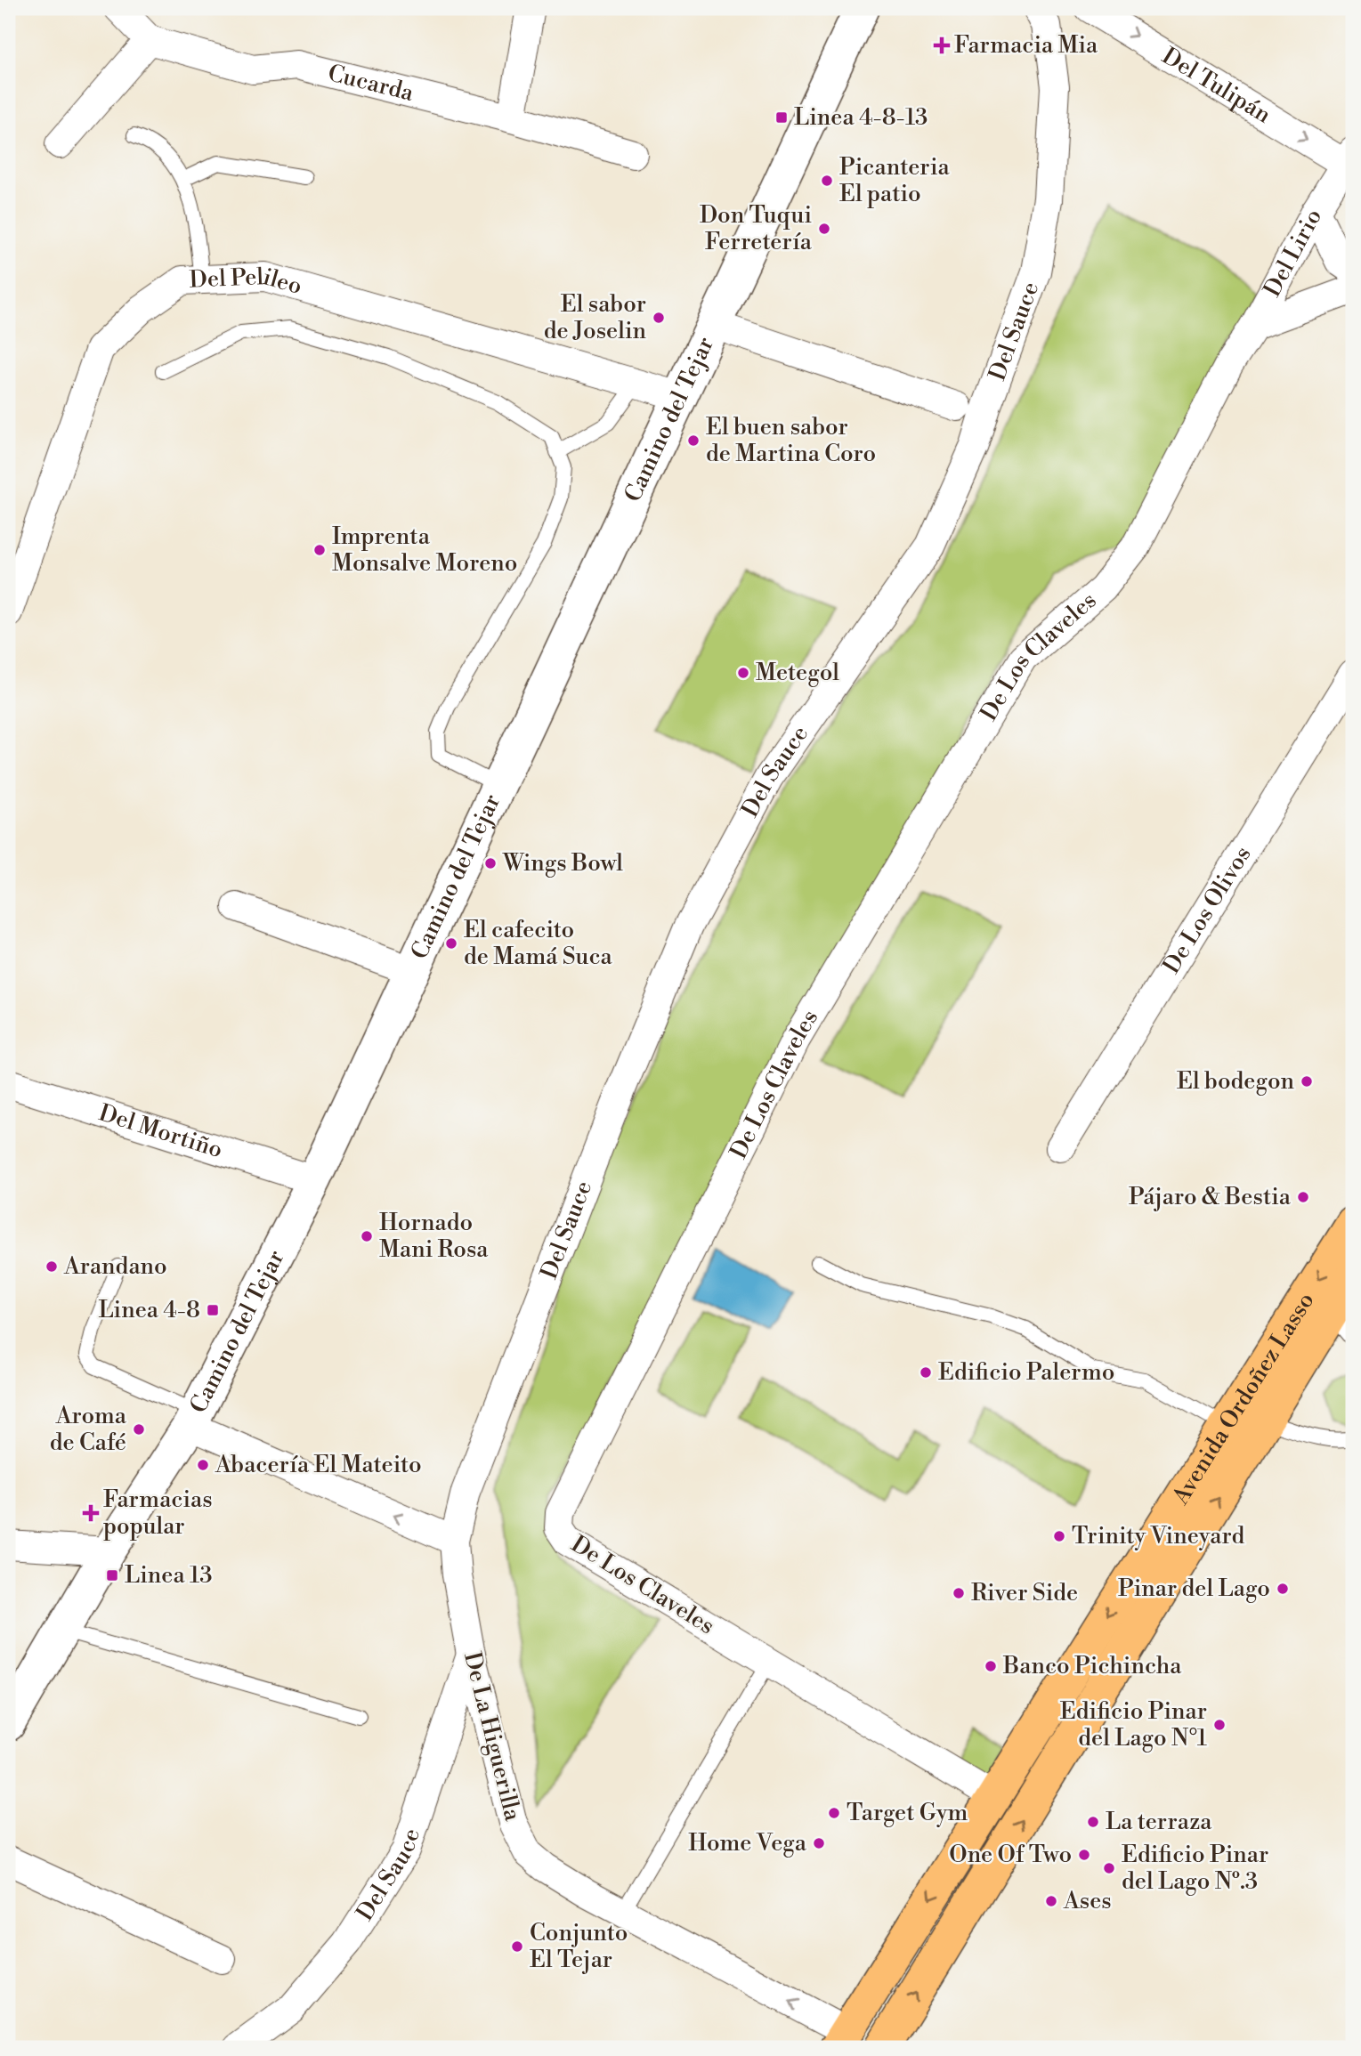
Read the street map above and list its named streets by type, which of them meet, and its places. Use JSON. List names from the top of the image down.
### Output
{
  "streets": {
    "main road": ["Avenida Ordoñez Lasso"],
    "street": [
      "Cucarda",
      "Del Tulipán",
      "Del Lirio",
      "Del Pelileo",
      "Del Sauce",
      "Camino del Tejar",
      "De Los Claveles",
      "De Los Olivos",
      "Del Mortiño",
      "De La Higuerilla"
    ]
  },
  "crossings": [
    ["Del Tulipán", "Del Lirio"],
    ["Del Lirio", "De Los Claveles"],
    ["Del Pelileo", "Camino del Tejar"],
    ["Del Sauce", "De La Higuerilla"],
    ["Camino del Tejar", "Del Mortiño"],
    ["De Los Claveles", "Avenida Ordoñez Lasso"],
    ["Avenida Ordoñez Lasso", "De La Higuerilla"]
  ],
  "one_way": ["Del Tulipán", "De La Higuerilla"],
  "places": {
    "health": ["Farmacia Mia", "Farmacias popular"],
    "transit": ["Linea 4-8-13", "Linea 4-8", "Linea 13"],
    "other": [
      "Picanteria El patio",
      "Don Tuqui Ferretería",
      "El sabor de Joselin",
      "El buen sabor de Martina Coro",
      "Imprenta Monsalve Moreno",
      "Metegol",
      "Wings Bowl",
      "El cafecito de Mamá Suca",
      "El bodegon",
      "Pájaro & Bestia",
      "Hornado Mani Rosa",
      "Arandano",
      "Edificio Palermo",
      "Aroma de Café",
      "Abacería El Mateito",
      "Trinity Vineyard",
      "Pinar del Lago",
      "River Side",
      "Banco Pichincha",
      "Edificio Pinar del Lago N°1",
      "Target Gym",
      "La terraza",
      "Home Vega",
      "One Of Two",
      "Edificio Pinar del Lago Nº.3",
      "Ases",
      "Conjunto El Tejar"
    ]
  }
}
